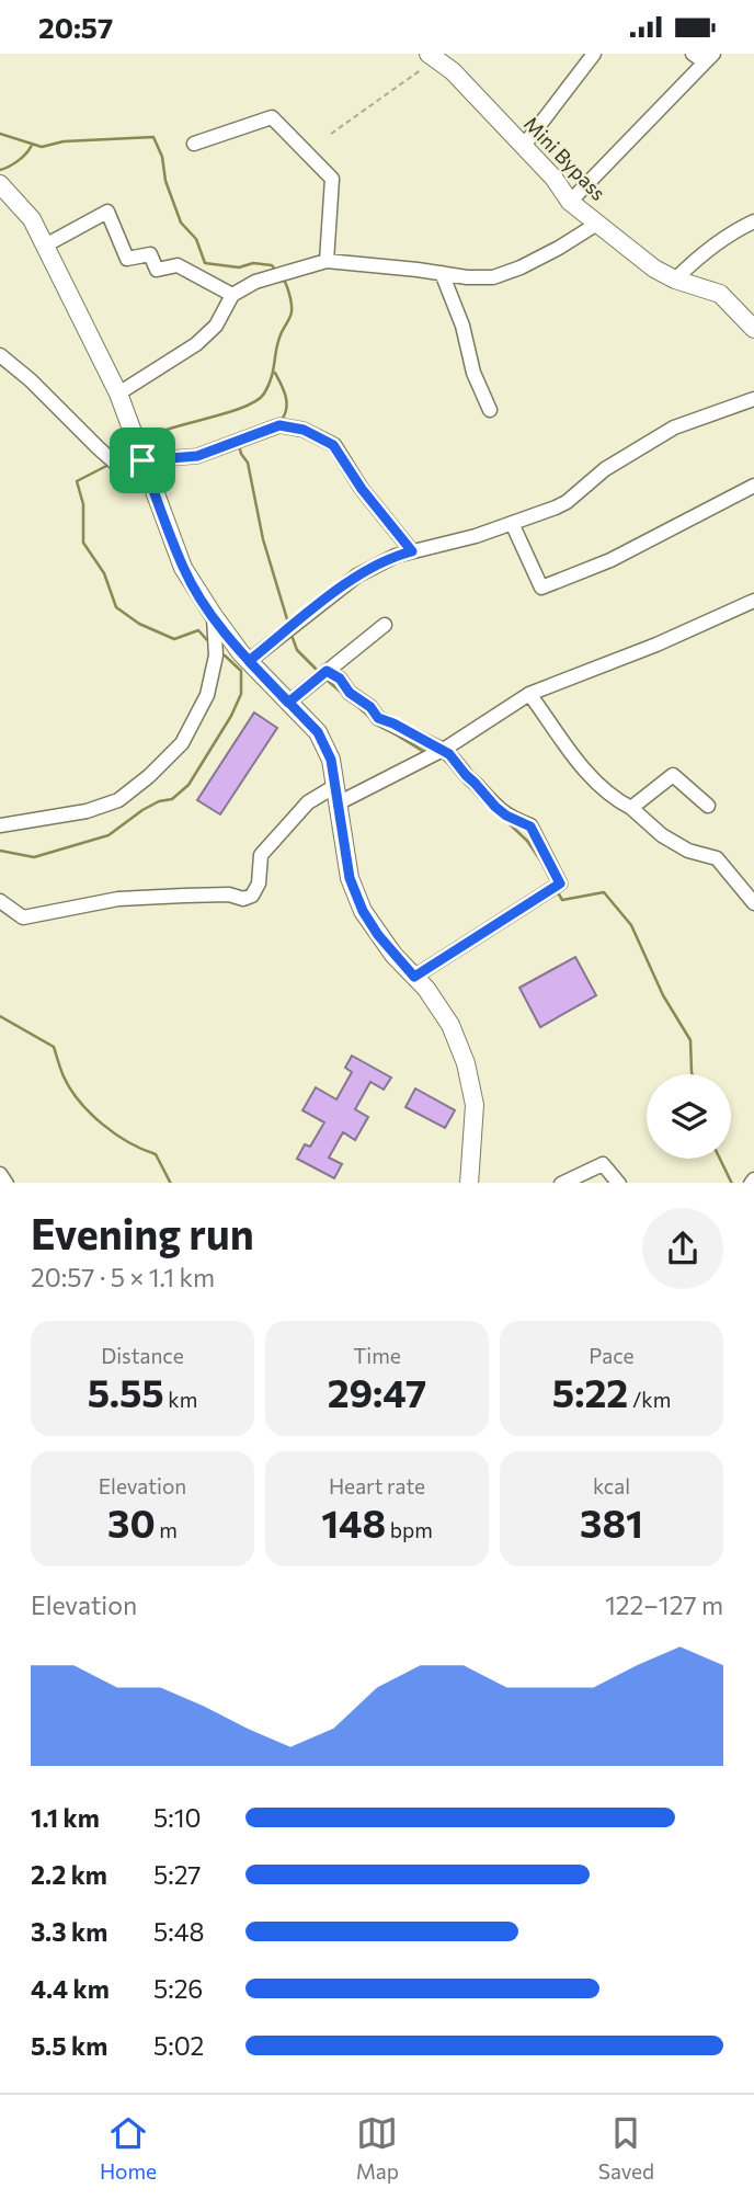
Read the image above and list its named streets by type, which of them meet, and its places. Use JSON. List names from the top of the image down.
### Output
{
  "streets": {
    "main road": ["Mini Bypass"]
  },
  "page": {
    "status": "20:57",
    "heading": ["Evening run", "20:57 · 5 × 1.1 km"],
    "stats": [
      ["Distance", "5.55 km"],
      ["Time", "29:47"],
      ["Pace", "5:22 /km"],
      ["Elevation", "30 m"],
      ["Heart rate", "148 bpm"],
      ["kcal", "381"]
    ],
    "chart": ["Elevation", "122–127 m"],
    "list": [
      {
        "name": "1.1 km",
        "note": "5:10"
      },
      {
        "name": "2.2 km",
        "note": "5:27"
      },
      {
        "name": "3.3 km",
        "note": "5:48"
      },
      {
        "name": "4.4 km",
        "note": "5:26"
      },
      {
        "name": "5.5 km",
        "note": "5:02"
      }
    ],
    "tabs": ["Home", "Map", "Saved"]
  }
}
